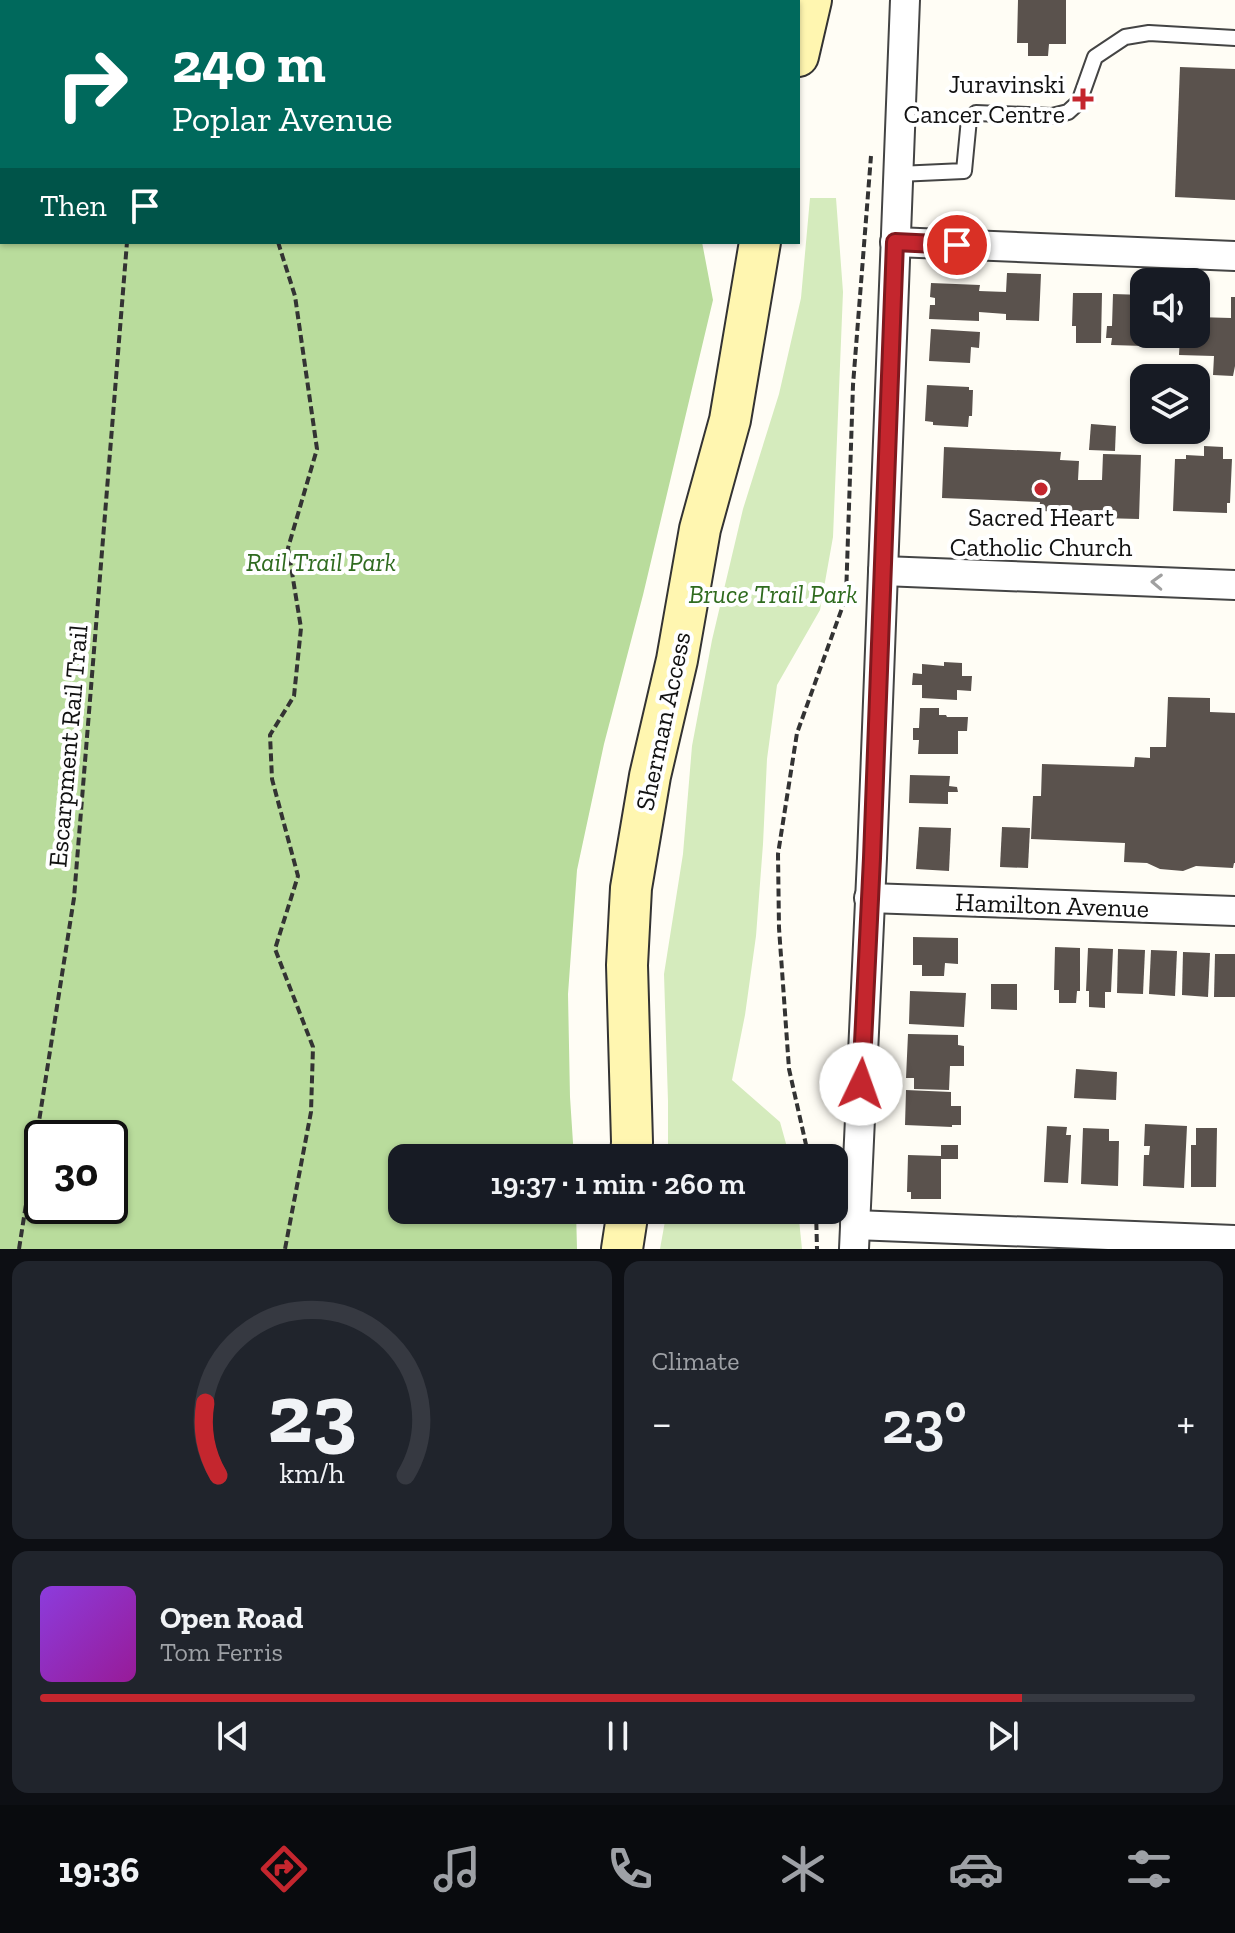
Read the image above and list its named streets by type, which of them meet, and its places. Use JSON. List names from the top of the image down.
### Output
{
  "streets": {
    "main road": ["Sherman Access"],
    "street": ["Hamilton Avenue"],
    "path": ["Escarpment Rail Trail"]
  },
  "parks": ["Rail Trail Park", "Bruce Trail Park"],
  "places": {
    "health": ["Juravinski Cancer Centre"],
    "other": ["Sacred Heart Catholic Church"]
  },
  "page": {
    "turn": ["240 m", "Poplar Avenue"],
    "then": "Then",
    "limit": "30",
    "trip": "19:37 · 1 min · 260 m",
    "tile": "Climate",
    "heat": ["−", "23°", "+"],
    "song": ["Open Road", "Tom Ferris"],
    "tabs": "19:36",
    "gauge": ["23", "km/h"]
  }
}
